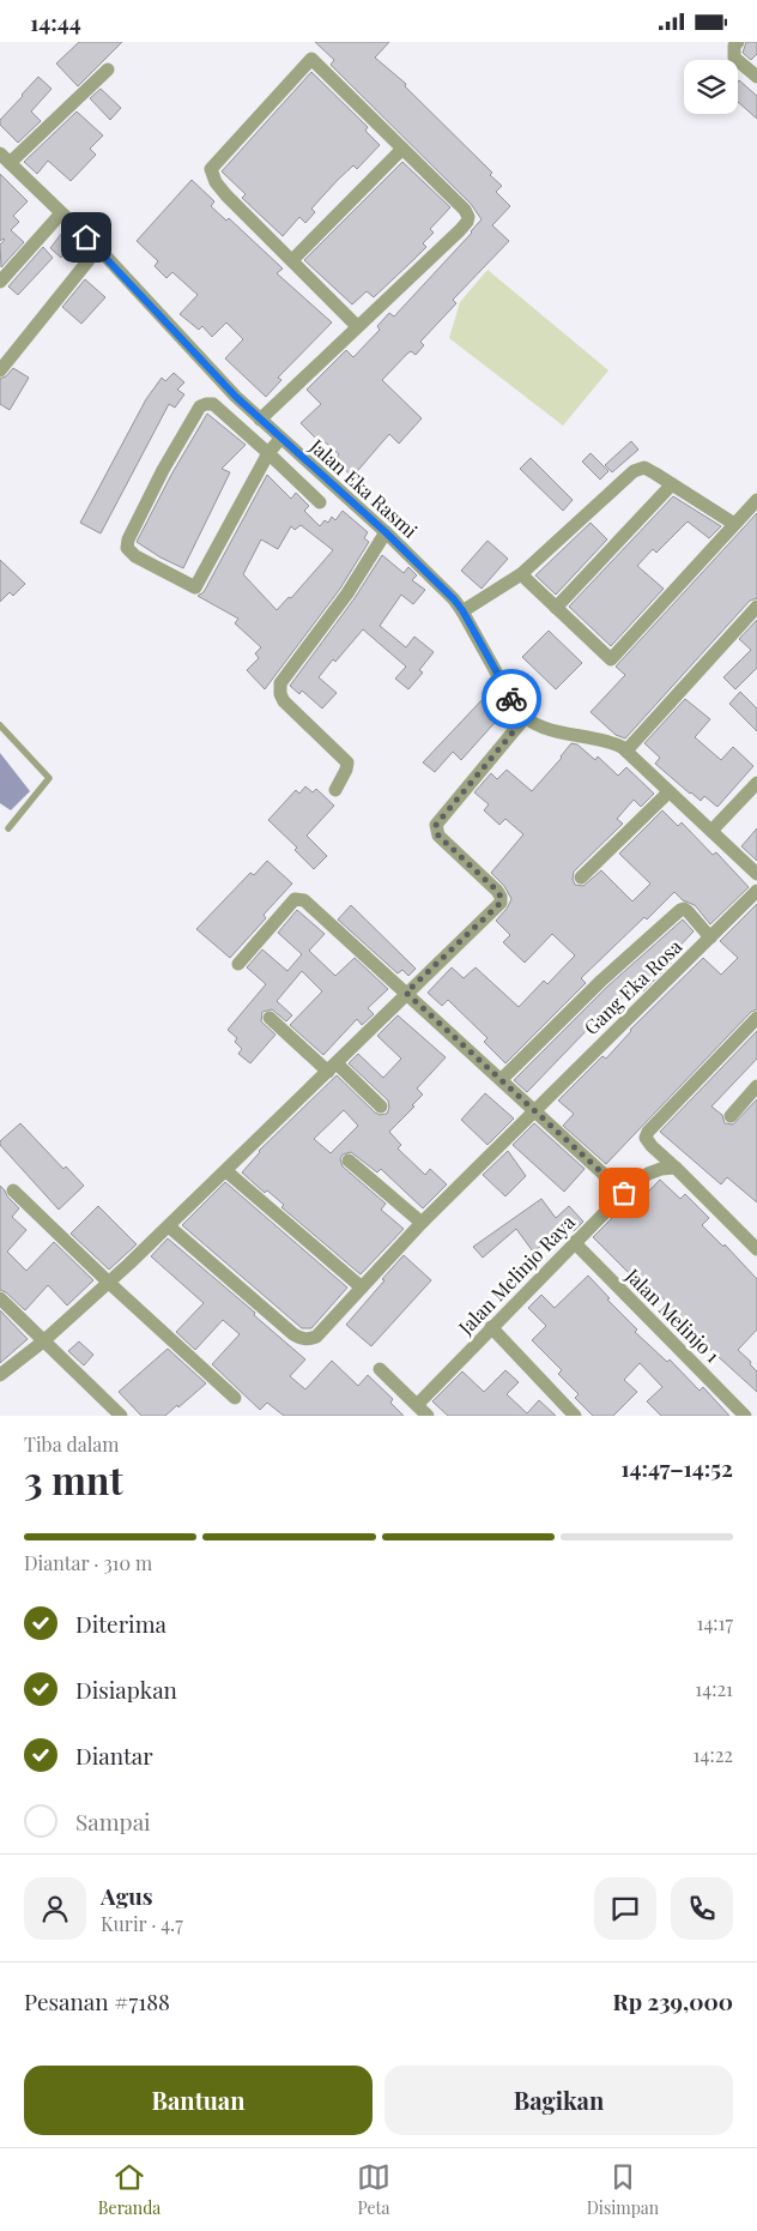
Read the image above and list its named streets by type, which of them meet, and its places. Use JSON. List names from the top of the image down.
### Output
{
  "streets": {
    "street": [
      "Jalan Eka Rasmi",
      "Gang Eka Rosa",
      "Jalan Melinjo Raya",
      "Jalan Melinjo 1"
    ]
  },
  "crossings": [
    ["Jalan Melinjo Raya", "Jalan Melinjo 1"]
  ],
  "page": {
    "status": "14:44",
    "heading": ["3 mnt", "Tiba dalam", "14:47–14:52"],
    "panel": [
      "Agus",
      "Kurir · 4.7",
      "Pesanan #7188",
      "Rp 239,000"
    ],
    "bar": "Diantar · 310 m",
    "list": [
      ["Diterima", "14:17"],
      ["Disiapkan", "14:21"],
      ["Diantar", "14:22"],
      "Sampai"
    ],
    "buttons": ["Bantuan", "Bagikan"],
    "tabs": ["Beranda", "Peta", "Disimpan"]
  }
}
